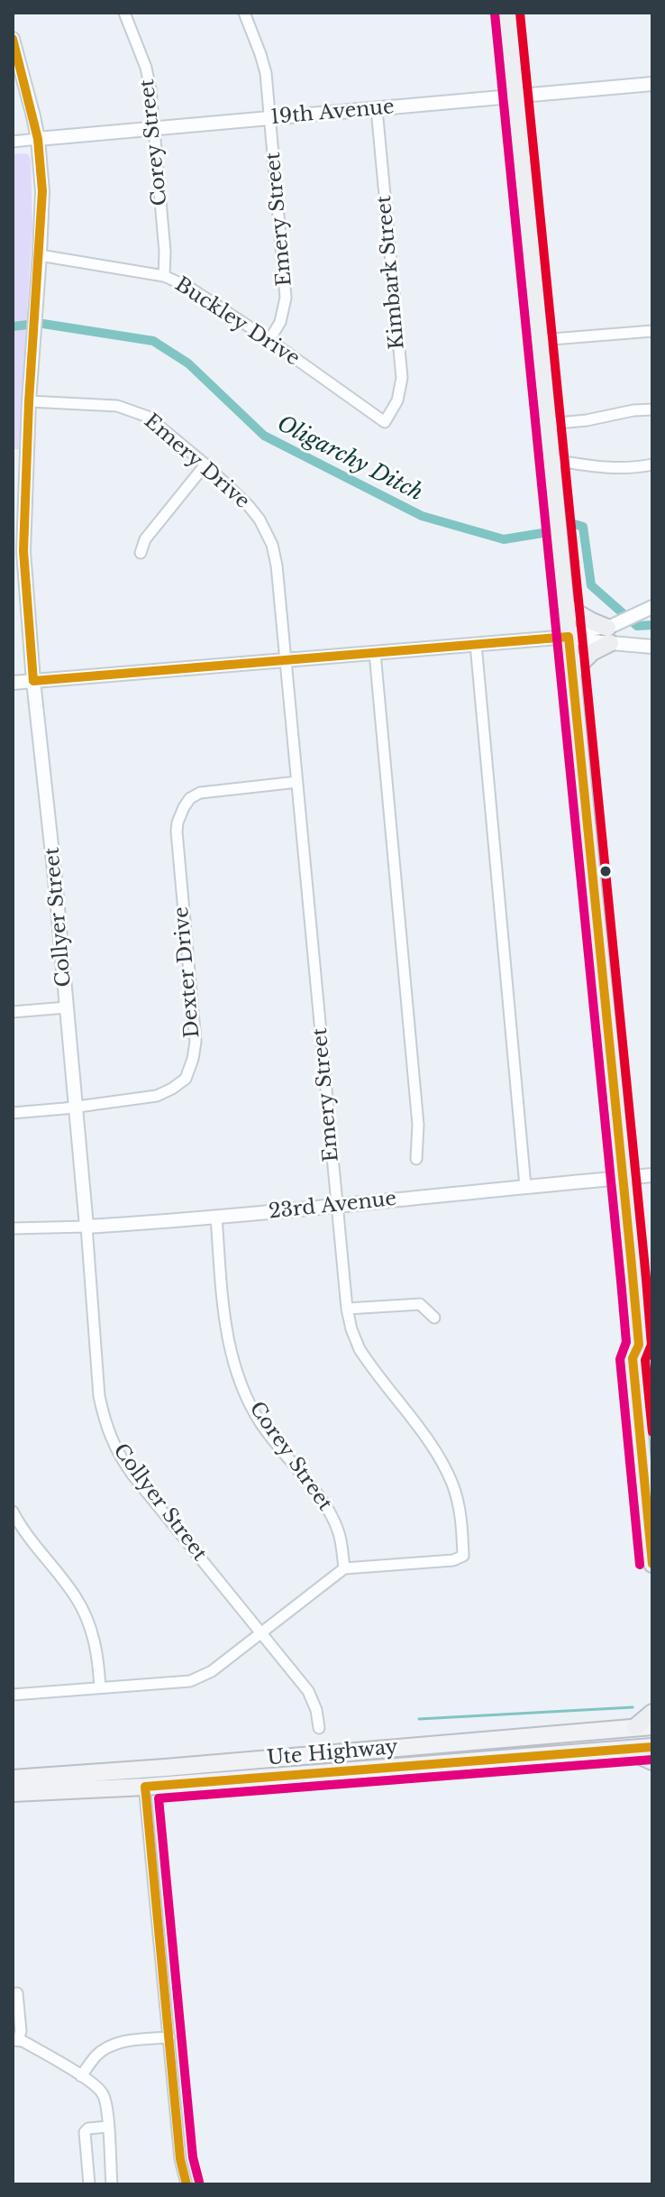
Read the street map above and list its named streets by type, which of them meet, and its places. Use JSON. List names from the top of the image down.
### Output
{
  "streets": {
    "main road": ["Ute Highway"],
    "street": [
      "19th Avenue",
      "Corey Street",
      "Emery Street",
      "Kimbark Street",
      "Buckley Drive",
      "Emery Drive",
      "Collyer Street",
      "Dexter Drive",
      "23rd Avenue"
    ]
  },
  "crossings": [
    ["19th Avenue", "Corey Street"],
    ["19th Avenue", "Emery Street"],
    ["19th Avenue", "Kimbark Street"],
    ["19th Avenue", "Collyer Street"],
    ["Corey Street", "Emery Street"],
    ["Corey Street", "Buckley Drive"],
    ["Corey Street", "23rd Avenue"],
    ["Emery Street", "Buckley Drive"],
    ["Emery Street", "Emery Drive"],
    ["Emery Street", "Dexter Drive"],
    ["Emery Street", "23rd Avenue"],
    ["Kimbark Street", "Buckley Drive"],
    ["Buckley Drive", "Collyer Street"],
    ["Emery Drive", "Collyer Street"],
    ["Collyer Street", "Dexter Drive"],
    ["Collyer Street", "23rd Avenue"]
  ],
  "water": ["Oligarchy Ditch"]
}
